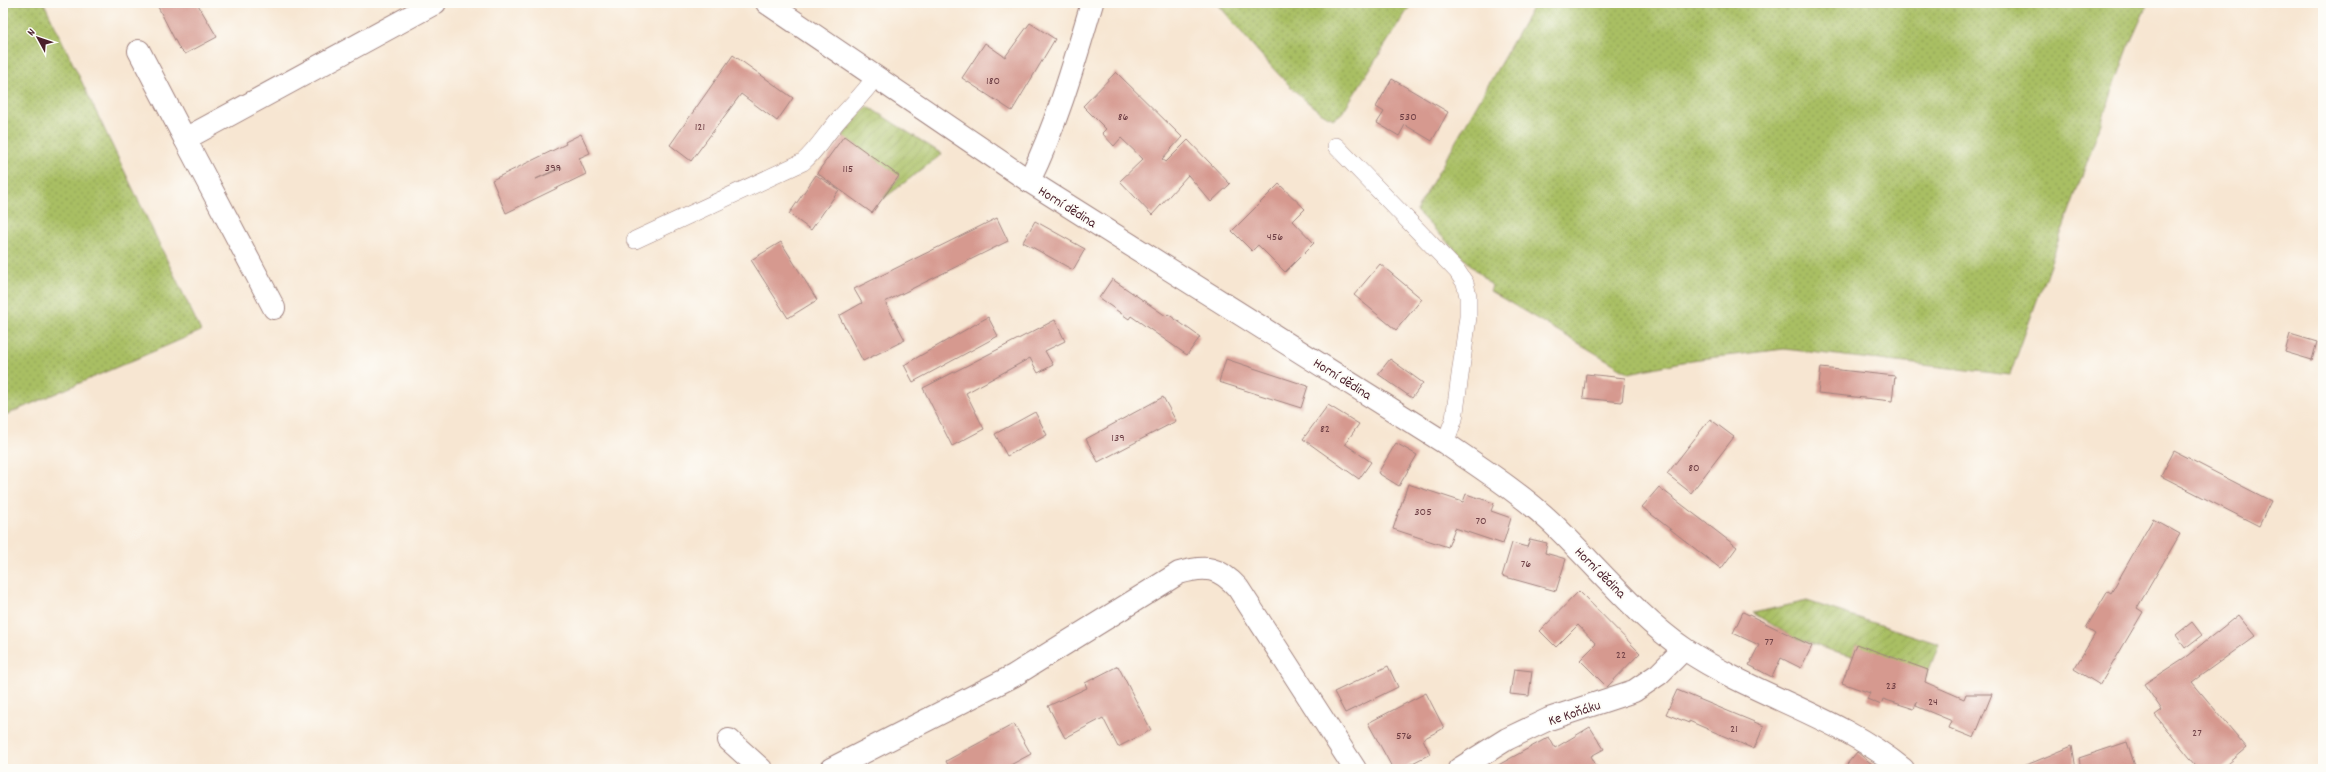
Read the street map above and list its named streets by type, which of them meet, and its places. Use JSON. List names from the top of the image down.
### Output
{
  "streets": {
    "street": ["Horní dědina", "Ke Koňáku"]
  },
  "crossings": [
    ["Horní dědina", "Ke Koňáku"]
  ],
  "house_numbers": [
    "180",
    "86",
    "530",
    "121",
    "399",
    "115",
    "456",
    "82",
    "139",
    "80",
    "305",
    "70",
    "76",
    "77",
    "22",
    "23",
    "24",
    "21",
    "27",
    "576"
  ],
  "north": "top left"
}
